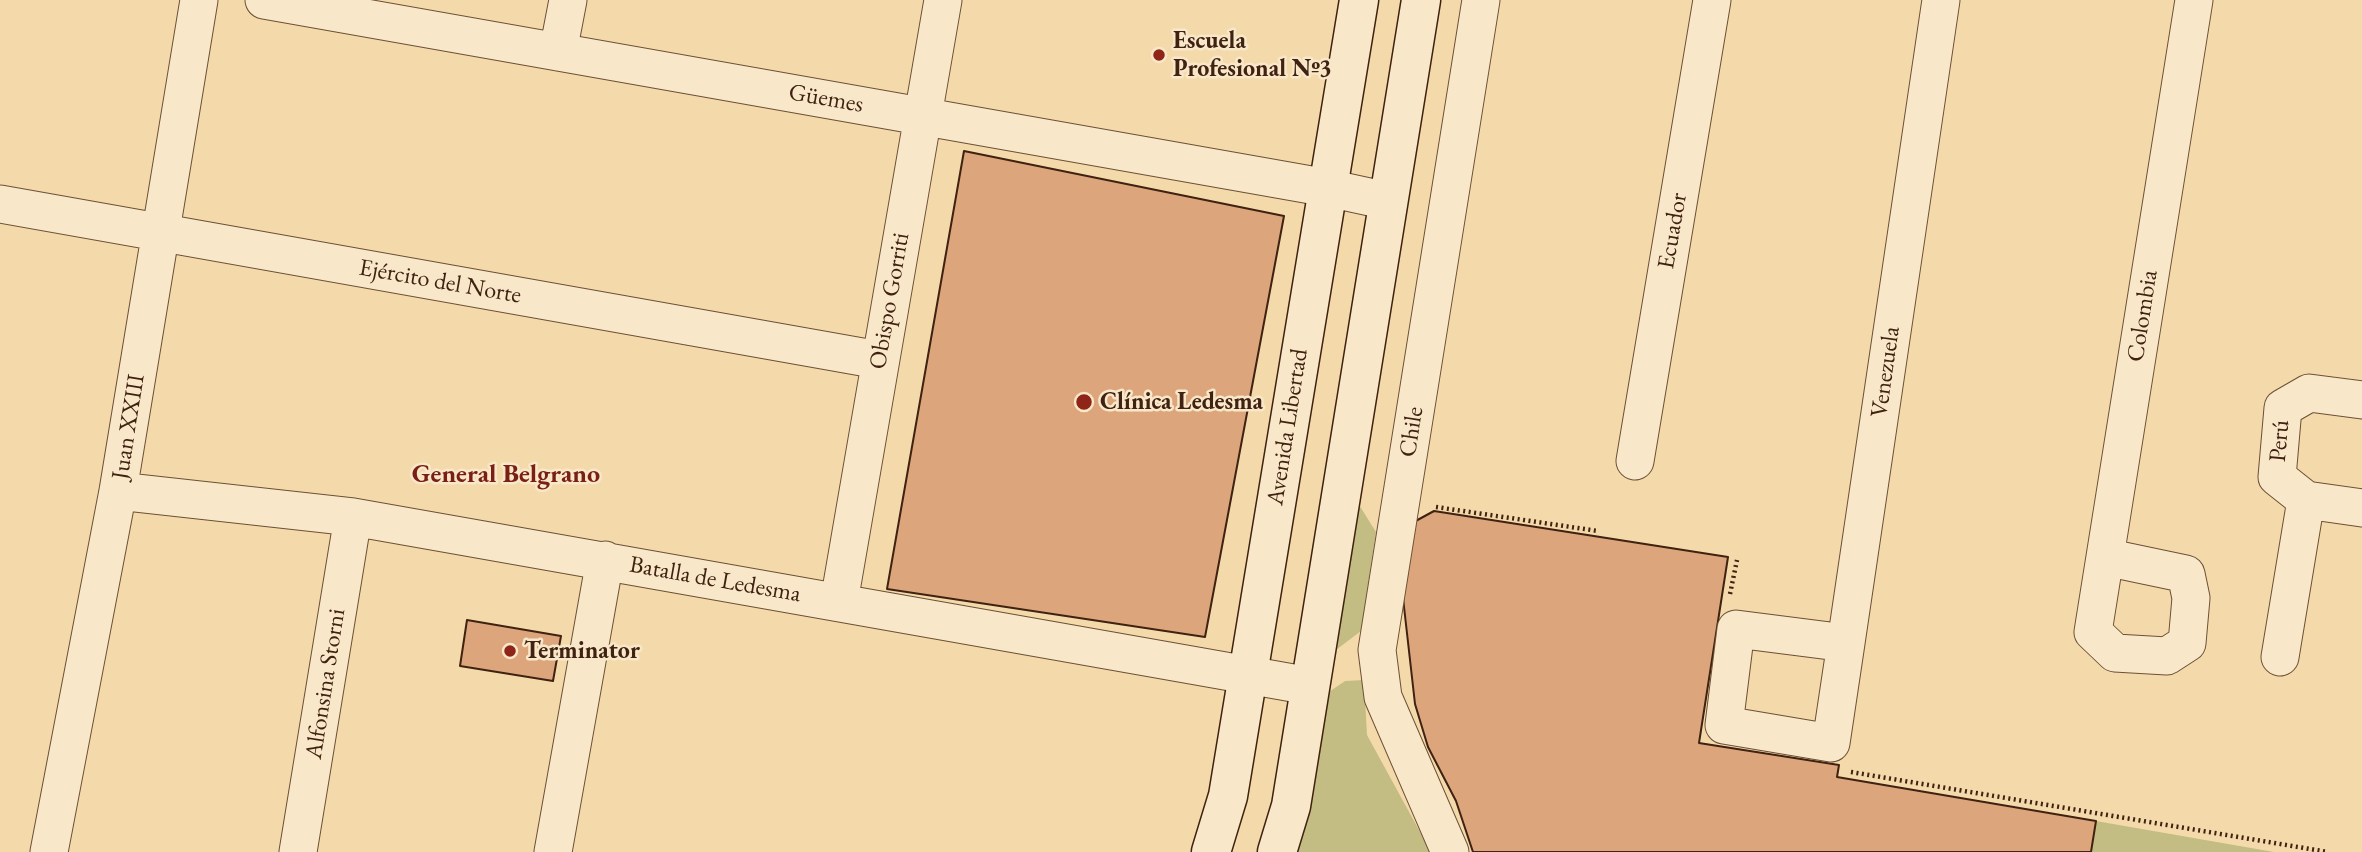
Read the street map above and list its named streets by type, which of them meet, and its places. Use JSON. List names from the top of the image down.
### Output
{
  "streets": {
    "main road": ["Avenida Libertad"],
    "street": [
      "Güemes",
      "Ecuador",
      "Ejército del Norte",
      "Obispo Gorriti",
      "Colombia",
      "Venezuela",
      "Juan XXIII",
      "Chile",
      "Perú",
      "Batalla de Ledesma",
      "Alfonsina Storni"
    ]
  },
  "crossings": [
    ["Güemes", "Obispo Gorriti"],
    ["Güemes", "Avenida Libertad"],
    ["Ejército del Norte", "Obispo Gorriti"],
    ["Ejército del Norte", "Juan XXIII"],
    ["Obispo Gorriti", "Batalla de Ledesma"],
    ["Juan XXIII", "Batalla de Ledesma"],
    ["Avenida Libertad", "Batalla de Ledesma"],
    ["Batalla de Ledesma", "Alfonsina Storni"]
  ],
  "districts": ["General Belgrano"],
  "places": ["Escuela Profesional Nº3", "Clínica Ledesma", "Terminator"]
}
